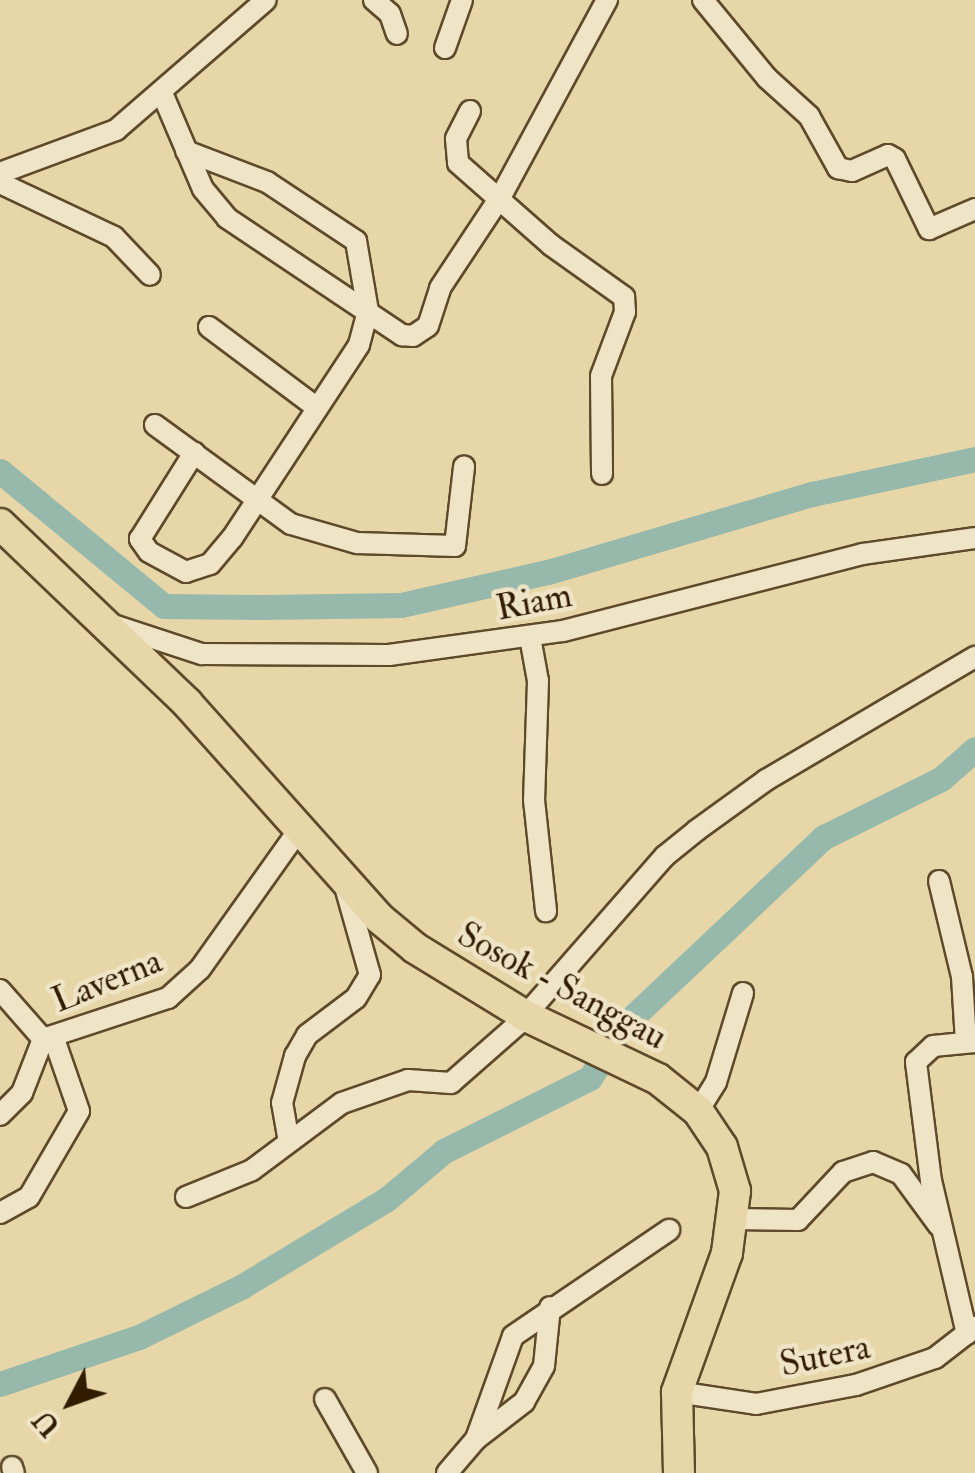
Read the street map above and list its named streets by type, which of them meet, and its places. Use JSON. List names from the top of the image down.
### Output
{
  "streets": {
    "highway": ["Sosok - Sanggau"],
    "street": ["Riam", "Laverna", "Sutera"]
  },
  "crossings": [
    ["Riam", "Sosok - Sanggau"],
    ["Laverna", "Sosok - Sanggau"],
    ["Sosok - Sanggau", "Sutera"]
  ],
  "north": "bottom left"
}
